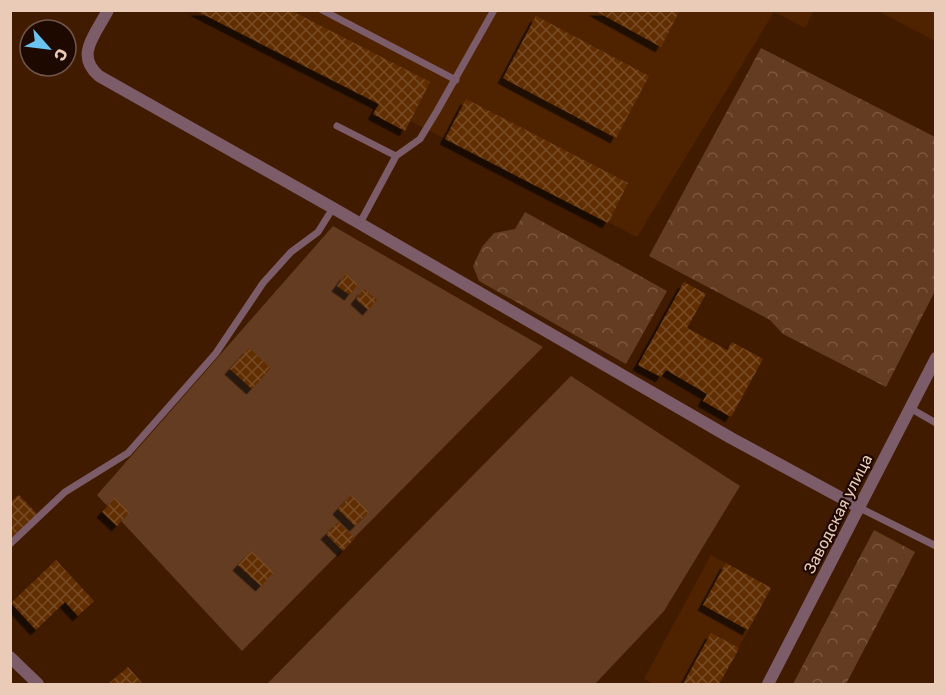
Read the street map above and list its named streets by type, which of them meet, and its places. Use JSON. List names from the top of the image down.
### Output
{
  "streets": {
    "street": ["Заводская улица"]
  },
  "north": "bottom right"
}
